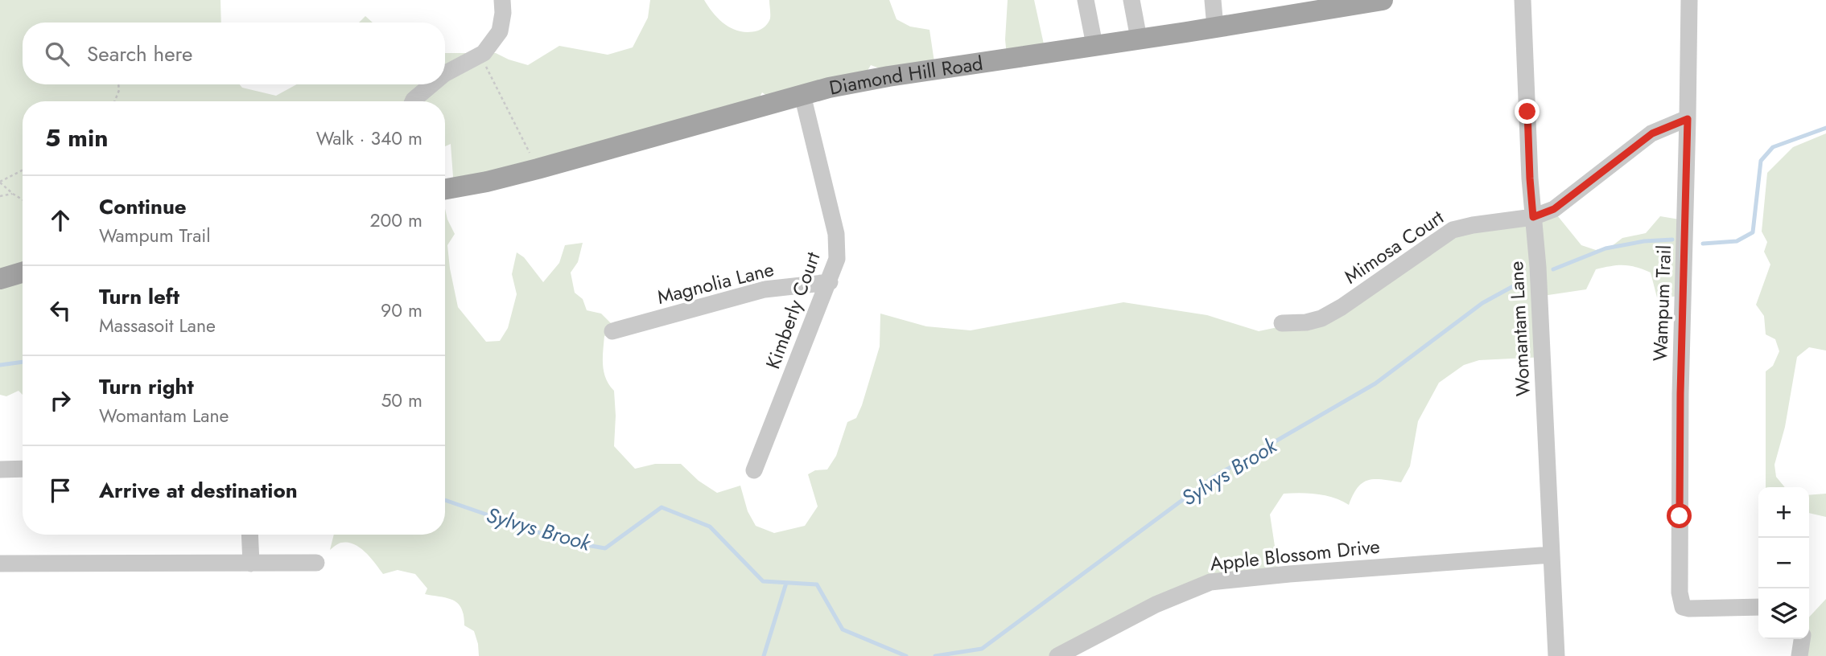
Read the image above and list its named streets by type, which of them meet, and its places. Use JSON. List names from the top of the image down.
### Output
{
  "streets": {
    "main road": ["Diamond Hill Road"],
    "street": [
      "Mimosa Court",
      "Magnolia Lane",
      "Wampum Trail",
      "Kimberly Court",
      "Womantam Lane",
      "Apple Blossom Drive"
    ]
  },
  "crossings": [
    ["Diamond Hill Road", "Kimberly Court"],
    ["Mimosa Court", "Wampum Trail"],
    ["Mimosa Court", "Womantam Lane"],
    ["Magnolia Lane", "Kimberly Court"],
    ["Womantam Lane", "Apple Blossom Drive"]
  ],
  "water": ["Sylvys Brook"],
  "page": {
    "search": "Search here",
    "heading": ["5 min", "Walk · 340 m"],
    "list": [
      ["Continue", "Wampum Trail", "200 m"],
      ["Turn left", "Massasoit Lane", "90 m"],
      ["Turn right", "Womantam Lane", "50 m"],
      "Arrive at destination"
    ],
    "map_buttons": ["+", "−"]
  }
}
